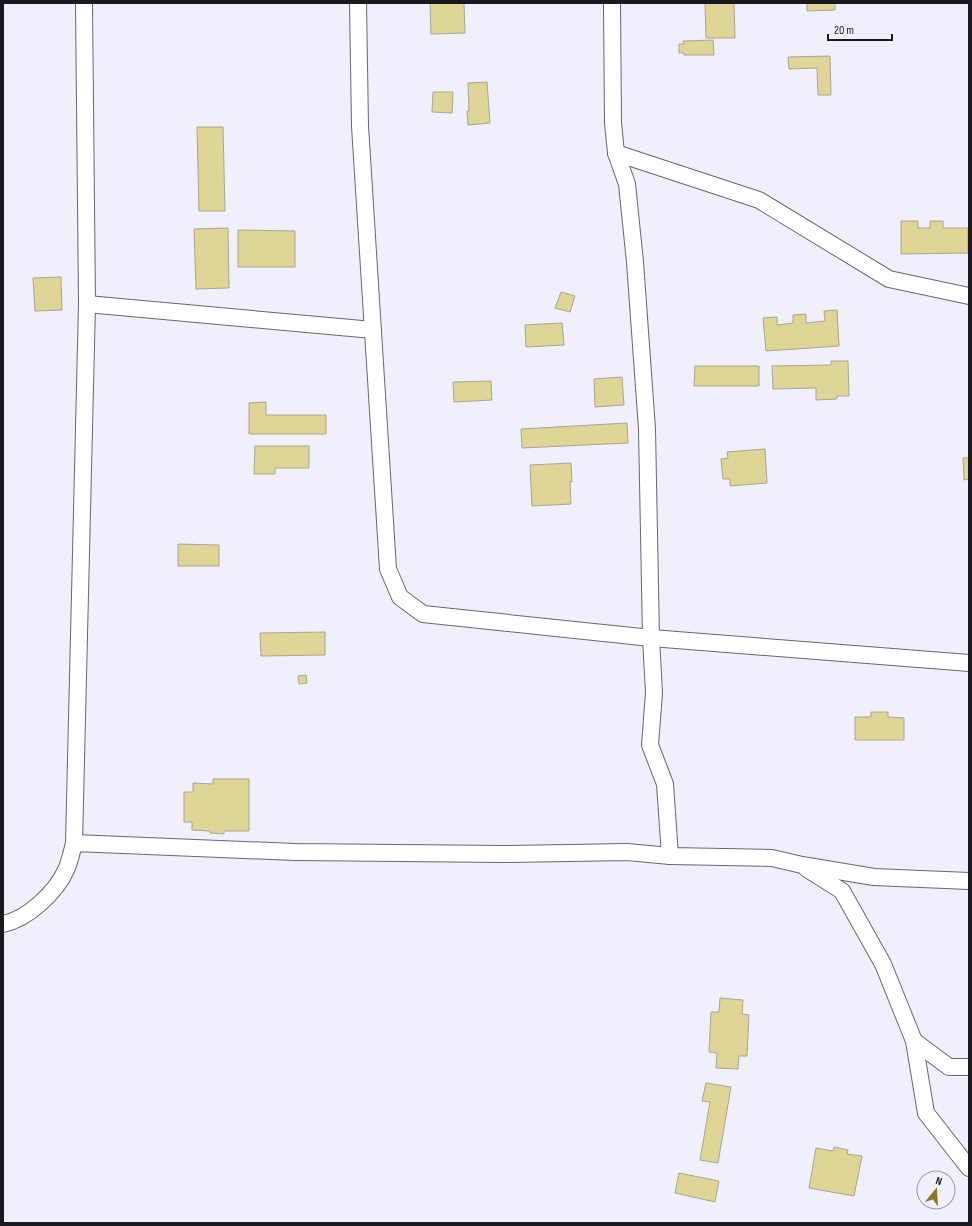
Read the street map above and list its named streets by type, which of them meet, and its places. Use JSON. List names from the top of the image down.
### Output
{
  "scale_bar": "20 m",
  "north": "top"
}
